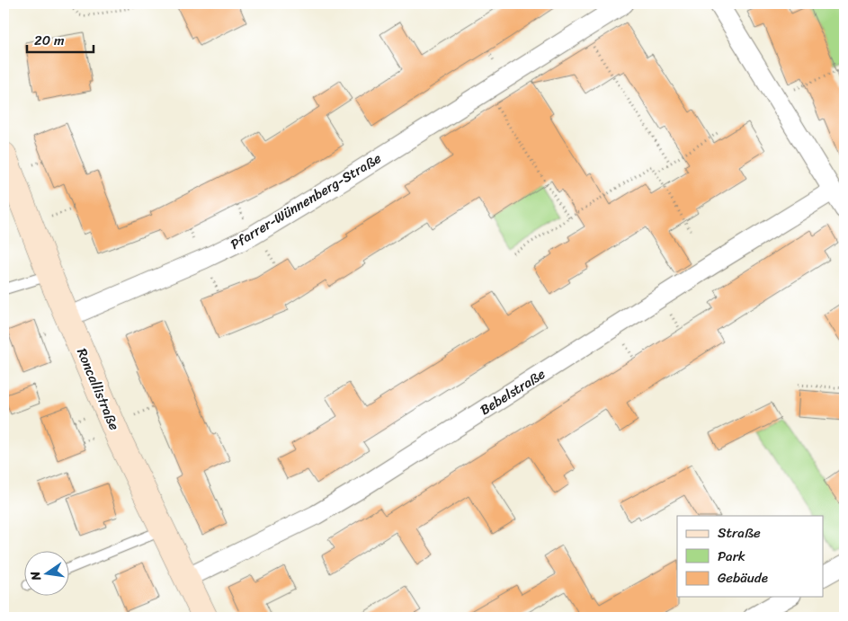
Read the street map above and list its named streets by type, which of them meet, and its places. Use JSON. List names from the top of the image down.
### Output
{
  "streets": {
    "street": ["Pfarrer-Wünnenberg-Straße", "Roncallistraße", "Bebelstraße"]
  },
  "crossings": [
    ["Pfarrer-Wünnenberg-Straße", "Roncallistraße"],
    ["Roncallistraße", "Bebelstraße"]
  ],
  "legend": ["Straße", "Park", "Gebäude"],
  "scale_bar": "20 m",
  "north": "left"
}
